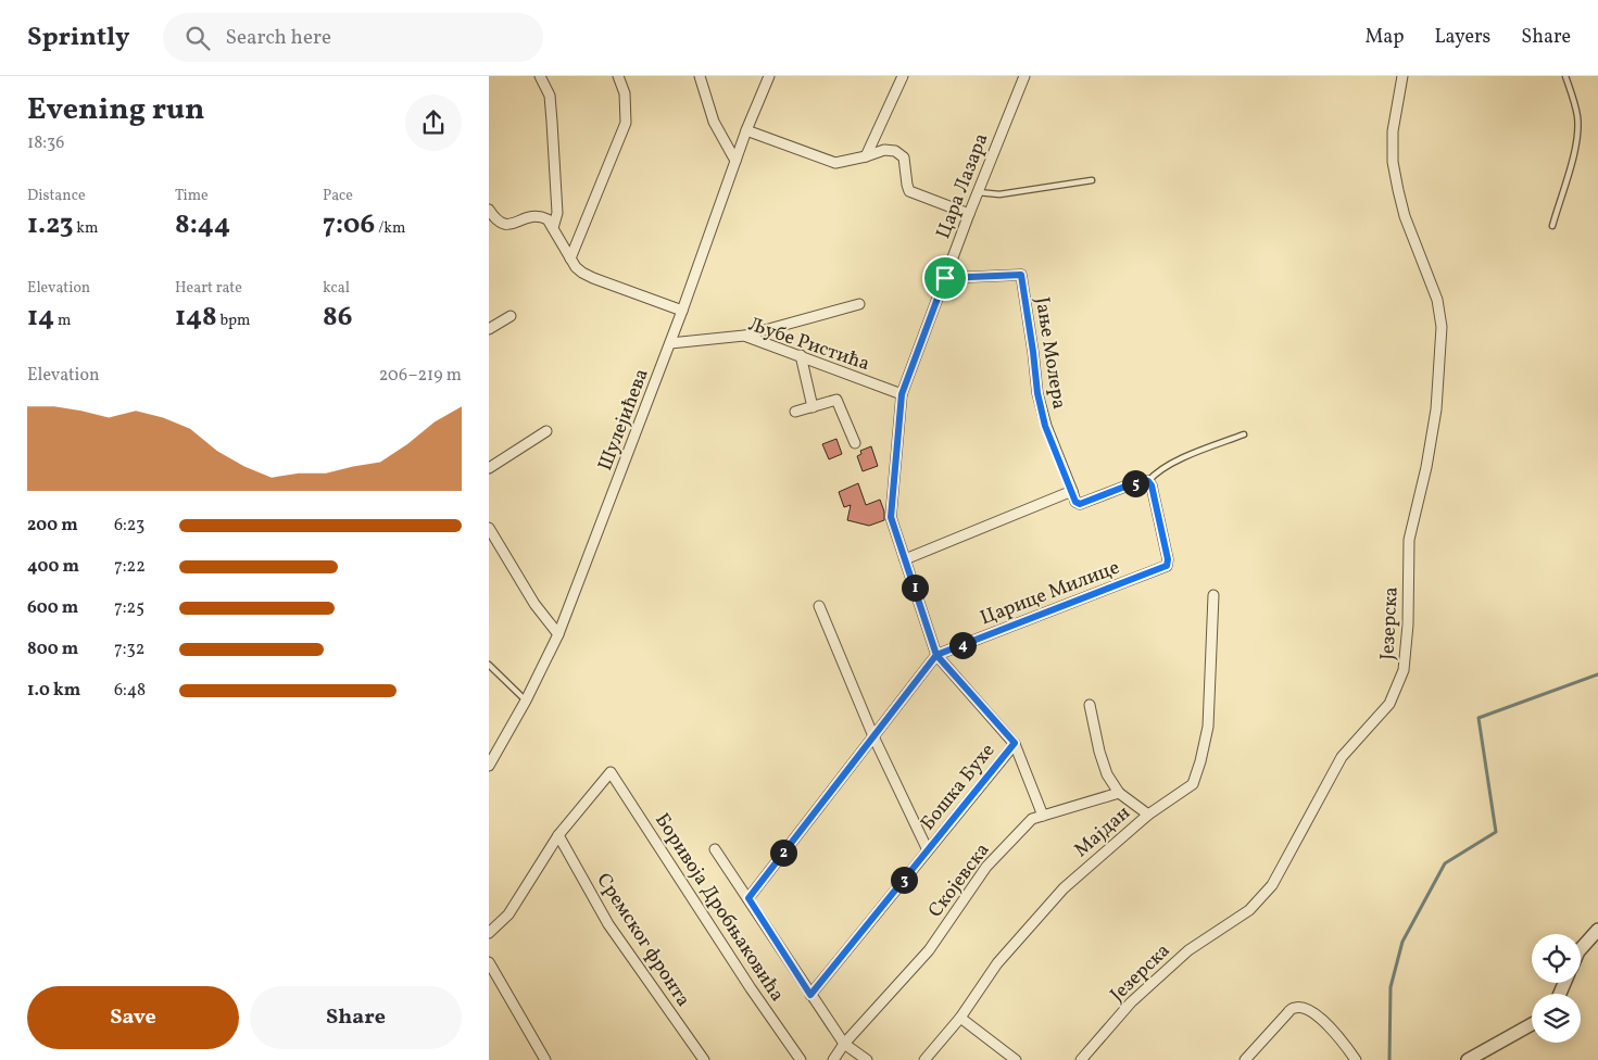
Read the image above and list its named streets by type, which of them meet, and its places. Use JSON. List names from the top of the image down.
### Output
{
  "streets": {
    "street": [
      "Цара Лазара",
      "Љубе Ристића",
      "Јање Молера",
      "Шулејићева",
      "Царице Милице",
      "Језерска",
      "Бошка Бухе",
      "Мајдан",
      "Скојевска",
      "Боривоја Дробњаковића",
      "Сремског фронта"
    ]
  },
  "crossings": [
    ["Цара Лазара", "Љубе Ристића"],
    ["Цара Лазара", "Јање Молера"],
    ["Цара Лазара", "Царице Милице"],
    ["Цара Лазара", "Бошка Бухе"],
    ["Цара Лазара", "Скојевска"],
    ["Љубе Ристића", "Шулејићева"],
    ["Боривоја Дробњаковића", "Сремског фронта"]
  ],
  "page": {
    "header": "Sprintly",
    "search": "Search here",
    "nav": ["Map", "Layers", "Share"],
    "heading": ["Evening run", "18:36"],
    "stats": [
      ["Distance", "1.23 km"],
      ["Time", "8:44"],
      ["Pace", "7:06 /km"],
      ["Elevation", "14 m"],
      ["Heart rate", "148 bpm"],
      ["kcal", "86"]
    ],
    "chart": ["Elevation", "206–219 m"],
    "pins": [
      "5",
      "1",
      "4",
      "2",
      "3"
    ],
    "list": [
      {
        "name": "200 m",
        "note": "6:23"
      },
      {
        "name": "400 m",
        "note": "7:22"
      },
      {
        "name": "600 m",
        "note": "7:25"
      },
      {
        "name": "800 m",
        "note": "7:32"
      },
      {
        "name": "1.0 km",
        "note": "6:48"
      }
    ],
    "buttons": ["Save", "Share"]
  }
}
